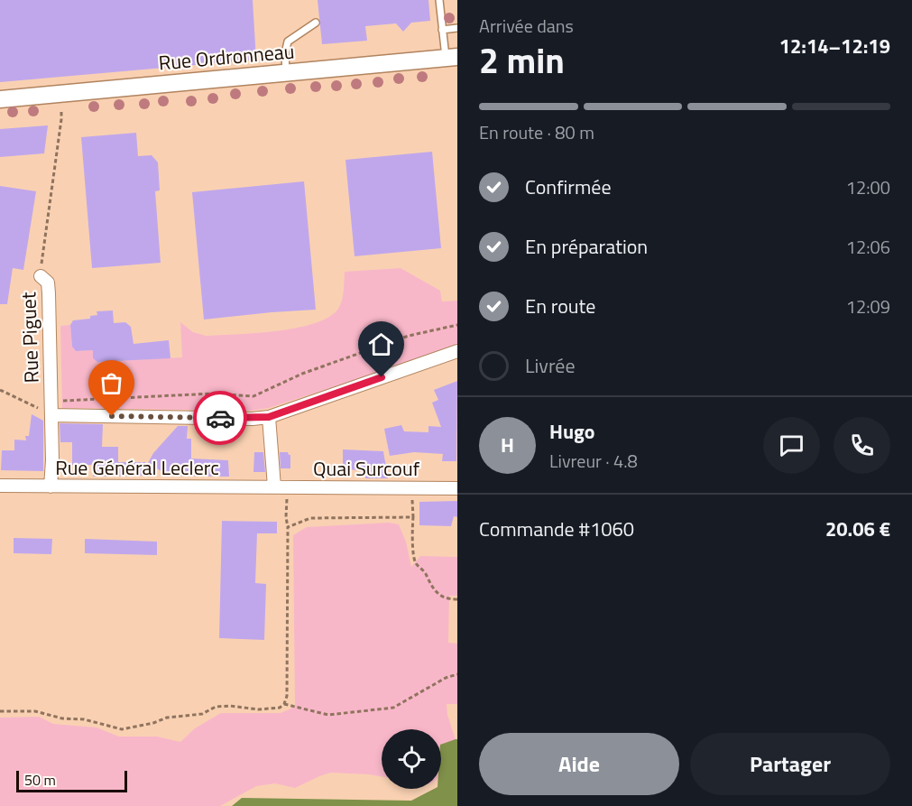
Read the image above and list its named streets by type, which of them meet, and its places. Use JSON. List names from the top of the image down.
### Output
{
  "streets": {
    "street": [
      "Rue Ordronneau",
      "Rue Piguet",
      "Rue Général Leclerc",
      "Quai Surcouf"
    ]
  },
  "crossings": [
    ["Rue Ordronneau", "Rue Piguet"],
    ["Rue Piguet", "Rue Général Leclerc"],
    ["Rue Général Leclerc", "Quai Surcouf"]
  ],
  "scale_bar": "50 m",
  "page": {
    "heading": ["2 min", "Arrivée dans", "12:14–12:19"],
    "panel": [
      "Hugo",
      "Livreur · 4.8",
      "Commande #1060",
      "20.06 €"
    ],
    "bar": "En route · 80 m",
    "list": [
      ["Confirmée", "12:00"],
      ["En préparation", "12:06"],
      ["En route", "12:09"],
      "Livrée"
    ],
    "round": "H",
    "buttons": ["Aide", "Partager"],
    "scale": "50 m"
  }
}
